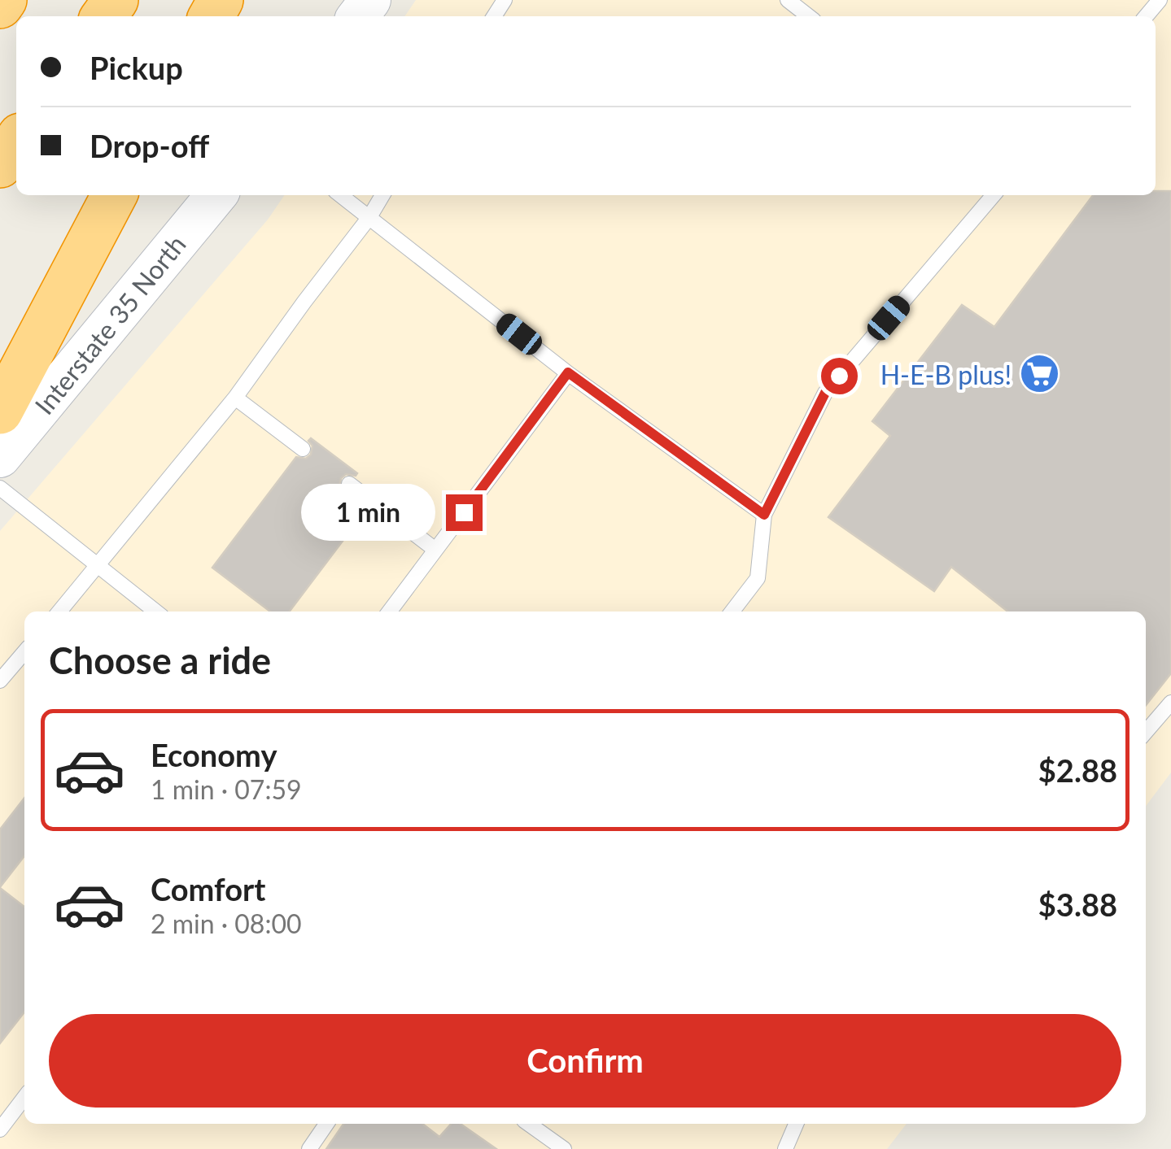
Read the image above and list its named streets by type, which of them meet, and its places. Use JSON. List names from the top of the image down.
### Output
{
  "streets": {
    "main road": ["Interstate 35 North"]
  },
  "places": {
    "supermarket": ["H-E-B plus!"]
  },
  "page": {
    "banner": ["Pickup", "Drop-off"],
    "bubble": "1 min",
    "heading": "Choose a ride",
    "list": [
      {
        "name": "Economy",
        "note": "1 min · 07:59",
        "value": "$2.88"
      },
      {
        "name": "Comfort",
        "note": "2 min · 08:00",
        "value": "$3.88"
      }
    ],
    "buttons": "Confirm"
  }
}
